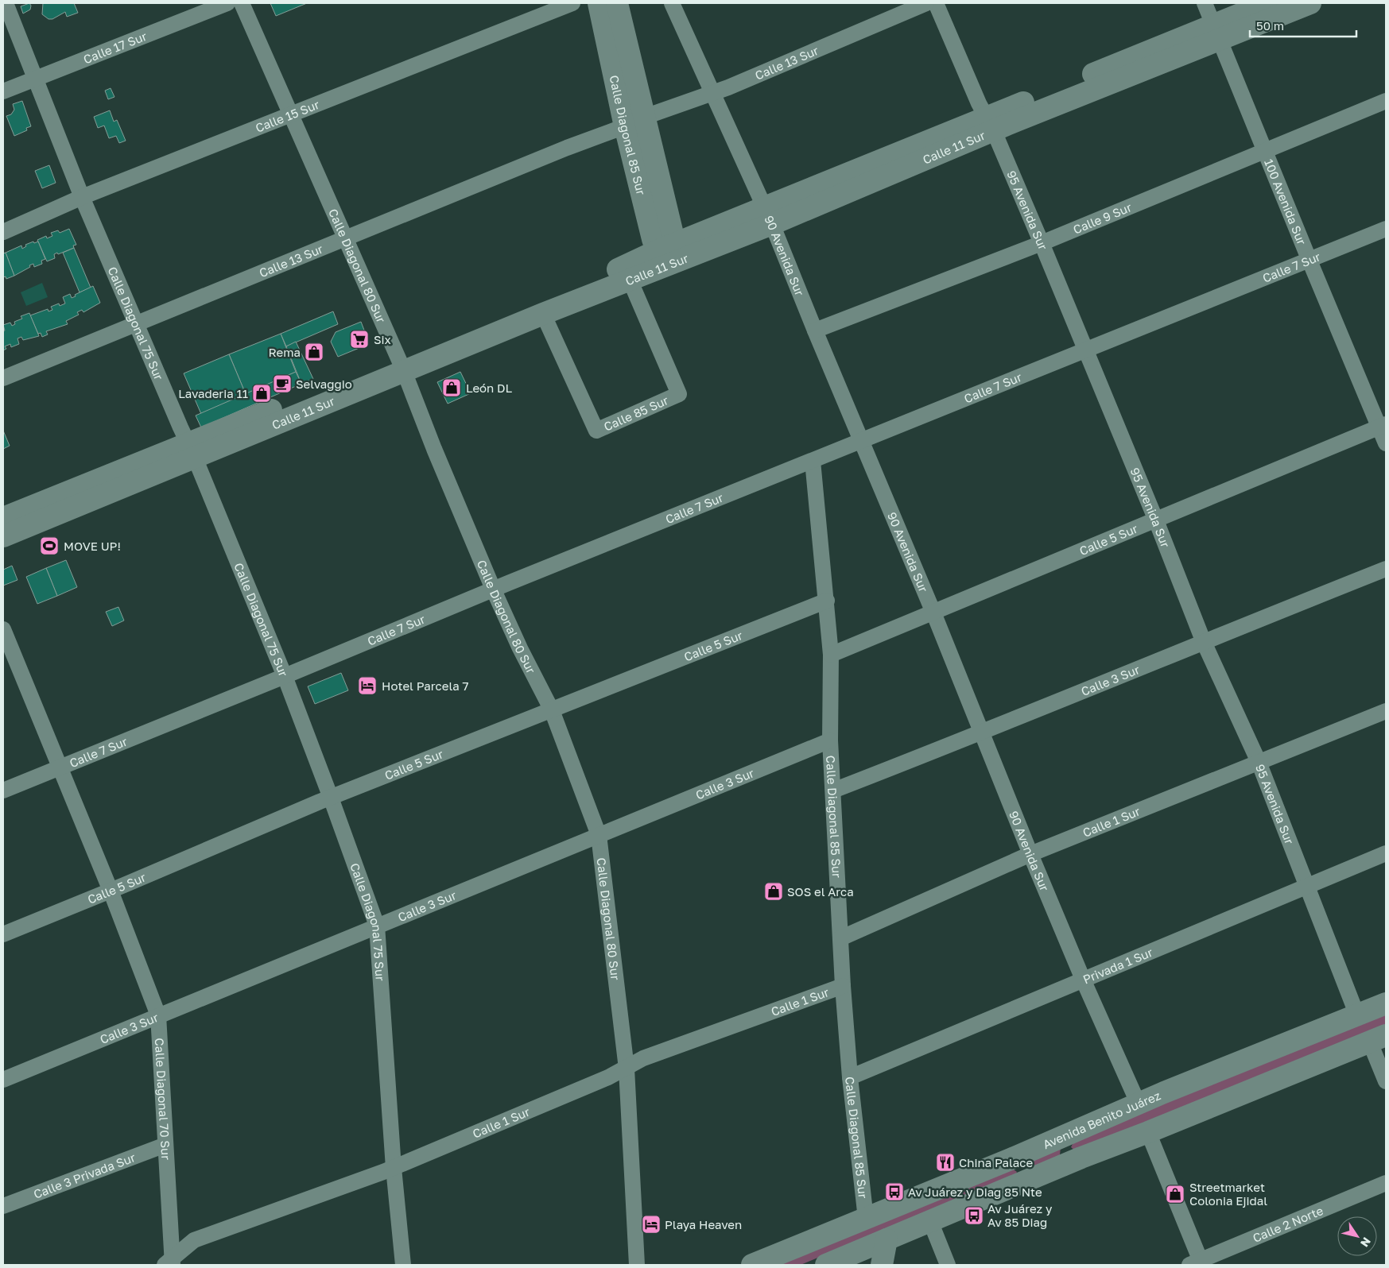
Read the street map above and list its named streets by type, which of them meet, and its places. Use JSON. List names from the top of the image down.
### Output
{
  "streets": {
    "main road": ["Calle Diagonal 85 Sur", "Calle 11 Sur", "Avenida Benito Juárez"],
    "street": [
      "Calle 17 Sur",
      "Calle 13 Sur",
      "Calle 15 Sur",
      "100 Avenida Sur",
      "95 Avenida Sur",
      "Calle 9 Sur",
      "90 Avenida Sur",
      "Calle Diagonal 80 Sur",
      "Calle 7 Sur",
      "Calle Diagonal 75 Sur",
      "Calle 85 Sur",
      "Calle 5 Sur",
      "Calle 3 Sur",
      "Calle 1 Sur",
      "Privada 1 Sur",
      "Calle Diagonal 70 Sur",
      "Calle 3 Privada Sur",
      "Calle 2 Norte"
    ]
  },
  "crossings": [
    ["Calle 17 Sur", "Calle Diagonal 75 Sur"],
    ["Calle 13 Sur", "Calle Diagonal 85 Sur"],
    ["Calle 13 Sur", "90 Avenida Sur"],
    ["Calle 13 Sur", "Calle Diagonal 80 Sur"],
    ["Calle 13 Sur", "Calle Diagonal 75 Sur"],
    ["Calle 15 Sur", "Calle Diagonal 80 Sur"],
    ["Calle 15 Sur", "Calle Diagonal 75 Sur"],
    ["Calle Diagonal 85 Sur", "Calle 11 Sur"],
    ["Calle Diagonal 85 Sur", "Calle 7 Sur"],
    ["Calle Diagonal 85 Sur", "Calle 5 Sur"],
    ["Calle Diagonal 85 Sur", "Calle 3 Sur"],
    ["Calle Diagonal 85 Sur", "Calle 1 Sur"],
    ["Calle Diagonal 85 Sur", "Privada 1 Sur"],
    ["Calle Diagonal 85 Sur", "Avenida Benito Juárez"],
    ["Calle 11 Sur", "100 Avenida Sur"],
    ["Calle 11 Sur", "95 Avenida Sur"],
    ["Calle 11 Sur", "90 Avenida Sur"],
    ["Calle 11 Sur", "Calle Diagonal 80 Sur"],
    ["Calle 11 Sur", "Calle Diagonal 75 Sur"],
    ["Calle 11 Sur", "Calle 85 Sur"],
    ["100 Avenida Sur", "Calle 9 Sur"],
    ["100 Avenida Sur", "Calle 7 Sur"],
    ["100 Avenida Sur", "Calle 5 Sur"],
    ["95 Avenida Sur", "Calle 9 Sur"],
    ["95 Avenida Sur", "Calle 7 Sur"],
    ["95 Avenida Sur", "Calle 5 Sur"],
    ["95 Avenida Sur", "Calle 3 Sur"],
    ["95 Avenida Sur", "Calle 1 Sur"],
    ["95 Avenida Sur", "Privada 1 Sur"],
    ["95 Avenida Sur", "Avenida Benito Juárez"],
    ["Calle 9 Sur", "90 Avenida Sur"],
    ["90 Avenida Sur", "Calle 7 Sur"],
    ["90 Avenida Sur", "Calle 5 Sur"],
    ["90 Avenida Sur", "Calle 3 Sur"],
    ["90 Avenida Sur", "Calle 1 Sur"],
    ["90 Avenida Sur", "Privada 1 Sur"],
    ["90 Avenida Sur", "Avenida Benito Juárez"],
    ["Calle Diagonal 80 Sur", "Calle 7 Sur"],
    ["Calle Diagonal 80 Sur", "Calle 5 Sur"],
    ["Calle Diagonal 80 Sur", "Calle 3 Sur"],
    ["Calle Diagonal 80 Sur", "Calle 1 Sur"],
    ["Calle 7 Sur", "Calle Diagonal 75 Sur"],
    ["Calle 7 Sur", "Calle Diagonal 70 Sur"],
    ["Calle Diagonal 75 Sur", "Calle 5 Sur"],
    ["Calle Diagonal 75 Sur", "Calle 3 Sur"],
    ["Calle Diagonal 75 Sur", "Calle 1 Sur"],
    ["Calle 5 Sur", "Calle Diagonal 70 Sur"],
    ["Calle 3 Sur", "Calle Diagonal 70 Sur"],
    ["Calle 1 Sur", "Calle Diagonal 70 Sur"],
    ["Calle Diagonal 70 Sur", "Calle 3 Privada Sur"]
  ],
  "places": {
    "supermarket": ["Six"],
    "shop": [
      "Rema",
      "León DL",
      "Lavaderia 11",
      "SOS el Arca",
      "Streetmarket Colonia Ejidal"
    ],
    "cafe": ["Selvaggio"],
    "sports": ["MOVE UP!"],
    "hotel": ["Hotel Parcela 7", "Playa Heaven"],
    "restaurant": ["China Palace"],
    "bus stop": ["Av Juárez y Diag 85 Nte", "Av Juárez y Av 85 Diag"]
  },
  "scale_bar": "50 m",
  "north": "bottom right"
}
